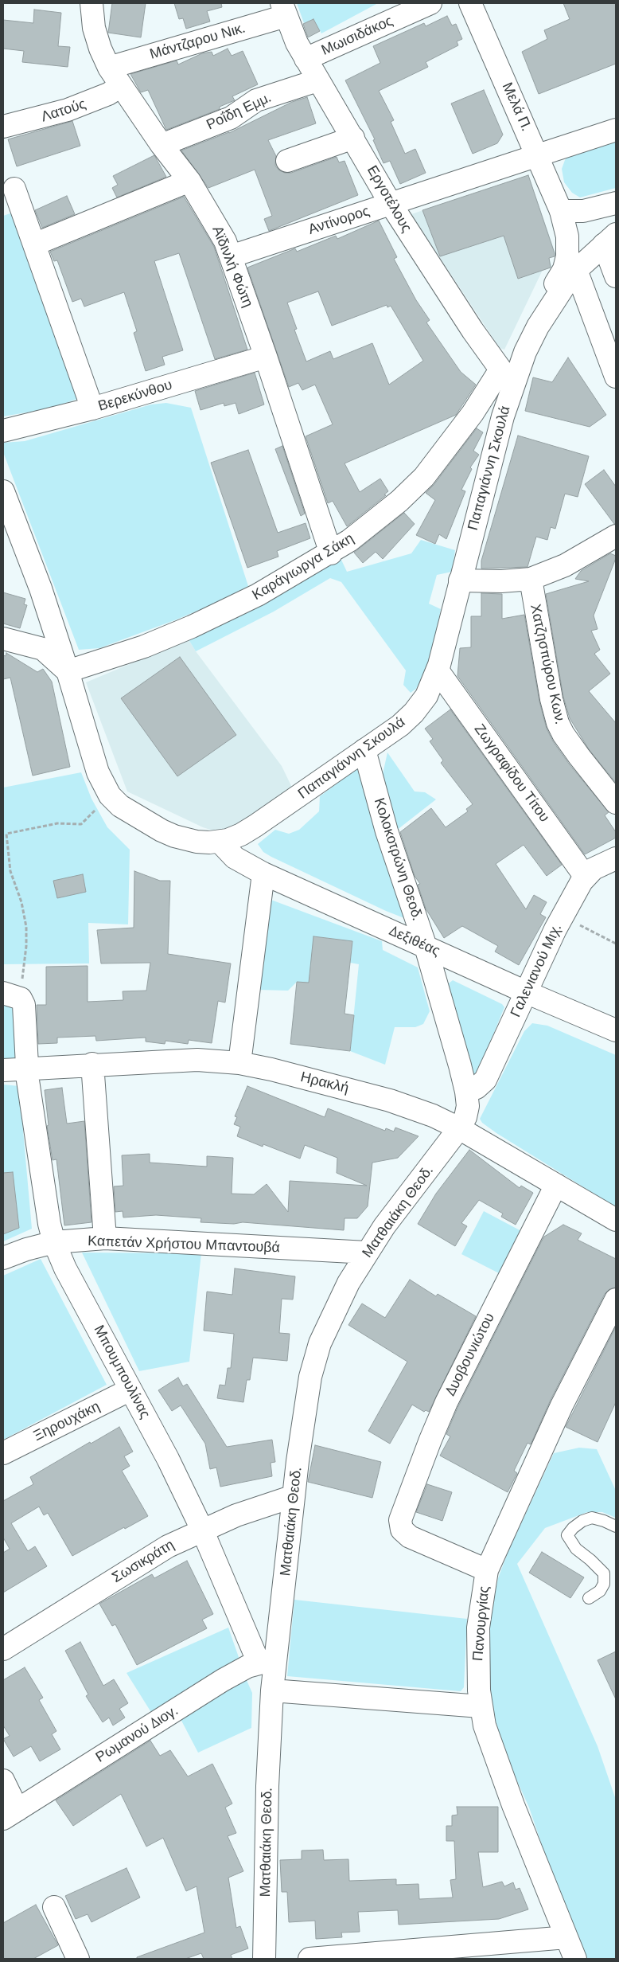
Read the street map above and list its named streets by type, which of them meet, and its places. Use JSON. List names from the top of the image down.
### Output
{
  "streets": {
    "street": [
      "Μωισιδάκος",
      "Μάντζαρου Νικ.",
      "Μελά Π.",
      "Λατούς",
      "Ροΐδη Εμμ.",
      "Εργοτέλους",
      "Αντίνορος",
      "Αϊδινλή Φώτη",
      "Βερεκύνθου",
      "Παπαγιάννη Σκουλά",
      "Καράγιωργα Σάκη",
      "Χατζησπύρου Κων.",
      "Ζωγραφίδου Τίτου",
      "Κολοκοτρώνη Θεοδ.",
      "Δεξιθέας",
      "Γαλενιανού Μιχ.",
      "Ηρακλή",
      "Ματθαιάκη Θεοδ.",
      "Καπετάν Χρήστου Μπαντουβά",
      "Δυοβουνιώτου",
      "Μπουμπουλίνας",
      "Ξηρουχάκη",
      "Σωσικράτη",
      "Πανουργίας",
      "Ρωμανού Διογ."
    ]
  },
  "crossings": [
    ["Μωισιδάκος", "Εργοτέλους"],
    ["Μάντζαρου Νικ.", "Εργοτέλους"],
    ["Μάντζαρου Νικ.", "Αϊδινλή Φώτη"],
    ["Μελά Π.", "Αντίνορος"],
    ["Μελά Π.", "Παπαγιάννη Σκουλά"],
    ["Λατούς", "Αϊδινλή Φώτη"],
    ["Ροΐδη Εμμ.", "Εργοτέλους"],
    ["Ροΐδη Εμμ.", "Αϊδινλή Φώτη"],
    ["Εργοτέλους", "Αντίνορος"],
    ["Εργοτέλους", "Παπαγιάννη Σκουλά"],
    ["Εργοτέλους", "Καράγιωργα Σάκη"],
    ["Αντίνορος", "Αϊδινλή Φώτη"],
    ["Αϊδινλή Φώτη", "Βερεκύνθου"],
    ["Αϊδινλή Φώτη", "Καράγιωργα Σάκη"],
    ["Παπαγιάννη Σκουλά", "Καράγιωργα Σάκη"],
    ["Παπαγιάννη Σκουλά", "Ζωγραφίδου Τίτου"],
    ["Παπαγιάννη Σκουλά", "Κολοκοτρώνη Θεοδ."],
    ["Παπαγιάννη Σκουλά", "Δεξιθέας"],
    ["Ζωγραφίδου Τίτου", "Γαλενιανού Μιχ."],
    ["Κολοκοτρώνη Θεοδ.", "Δεξιθέας"],
    ["Κολοκοτρώνη Θεοδ.", "Γαλενιανού Μιχ."],
    ["Κολοκοτρώνη Θεοδ.", "Ηρακλή"],
    ["Κολοκοτρώνη Θεοδ.", "Ματθαιάκη Θεοδ."],
    ["Δεξιθέας", "Γαλενιανού Μιχ."],
    ["Ηρακλή", "Ματθαιάκη Θεοδ."],
    ["Ηρακλή", "Δυοβουνιώτου"],
    ["Ηρακλή", "Μπουμπουλίνας"],
    ["Ματθαιάκη Θεοδ.", "Καπετάν Χρήστου Μπαντουβά"],
    ["Ματθαιάκη Θεοδ.", "Μπουμπουλίνας"],
    ["Ματθαιάκη Θεοδ.", "Σωσικράτη"],
    ["Ματθαιάκη Θεοδ.", "Ρωμανού Διογ."],
    ["Καπετάν Χρήστου Μπαντουβά", "Μπουμπουλίνας"],
    ["Δυοβουνιώτου", "Πανουργίας"],
    ["Μπουμπουλίνας", "Ξηρουχάκη"],
    ["Μπουμπουλίνας", "Σωσικράτη"],
    ["Μπουμπουλίνας", "Ρωμανού Διογ."]
  ]
}
